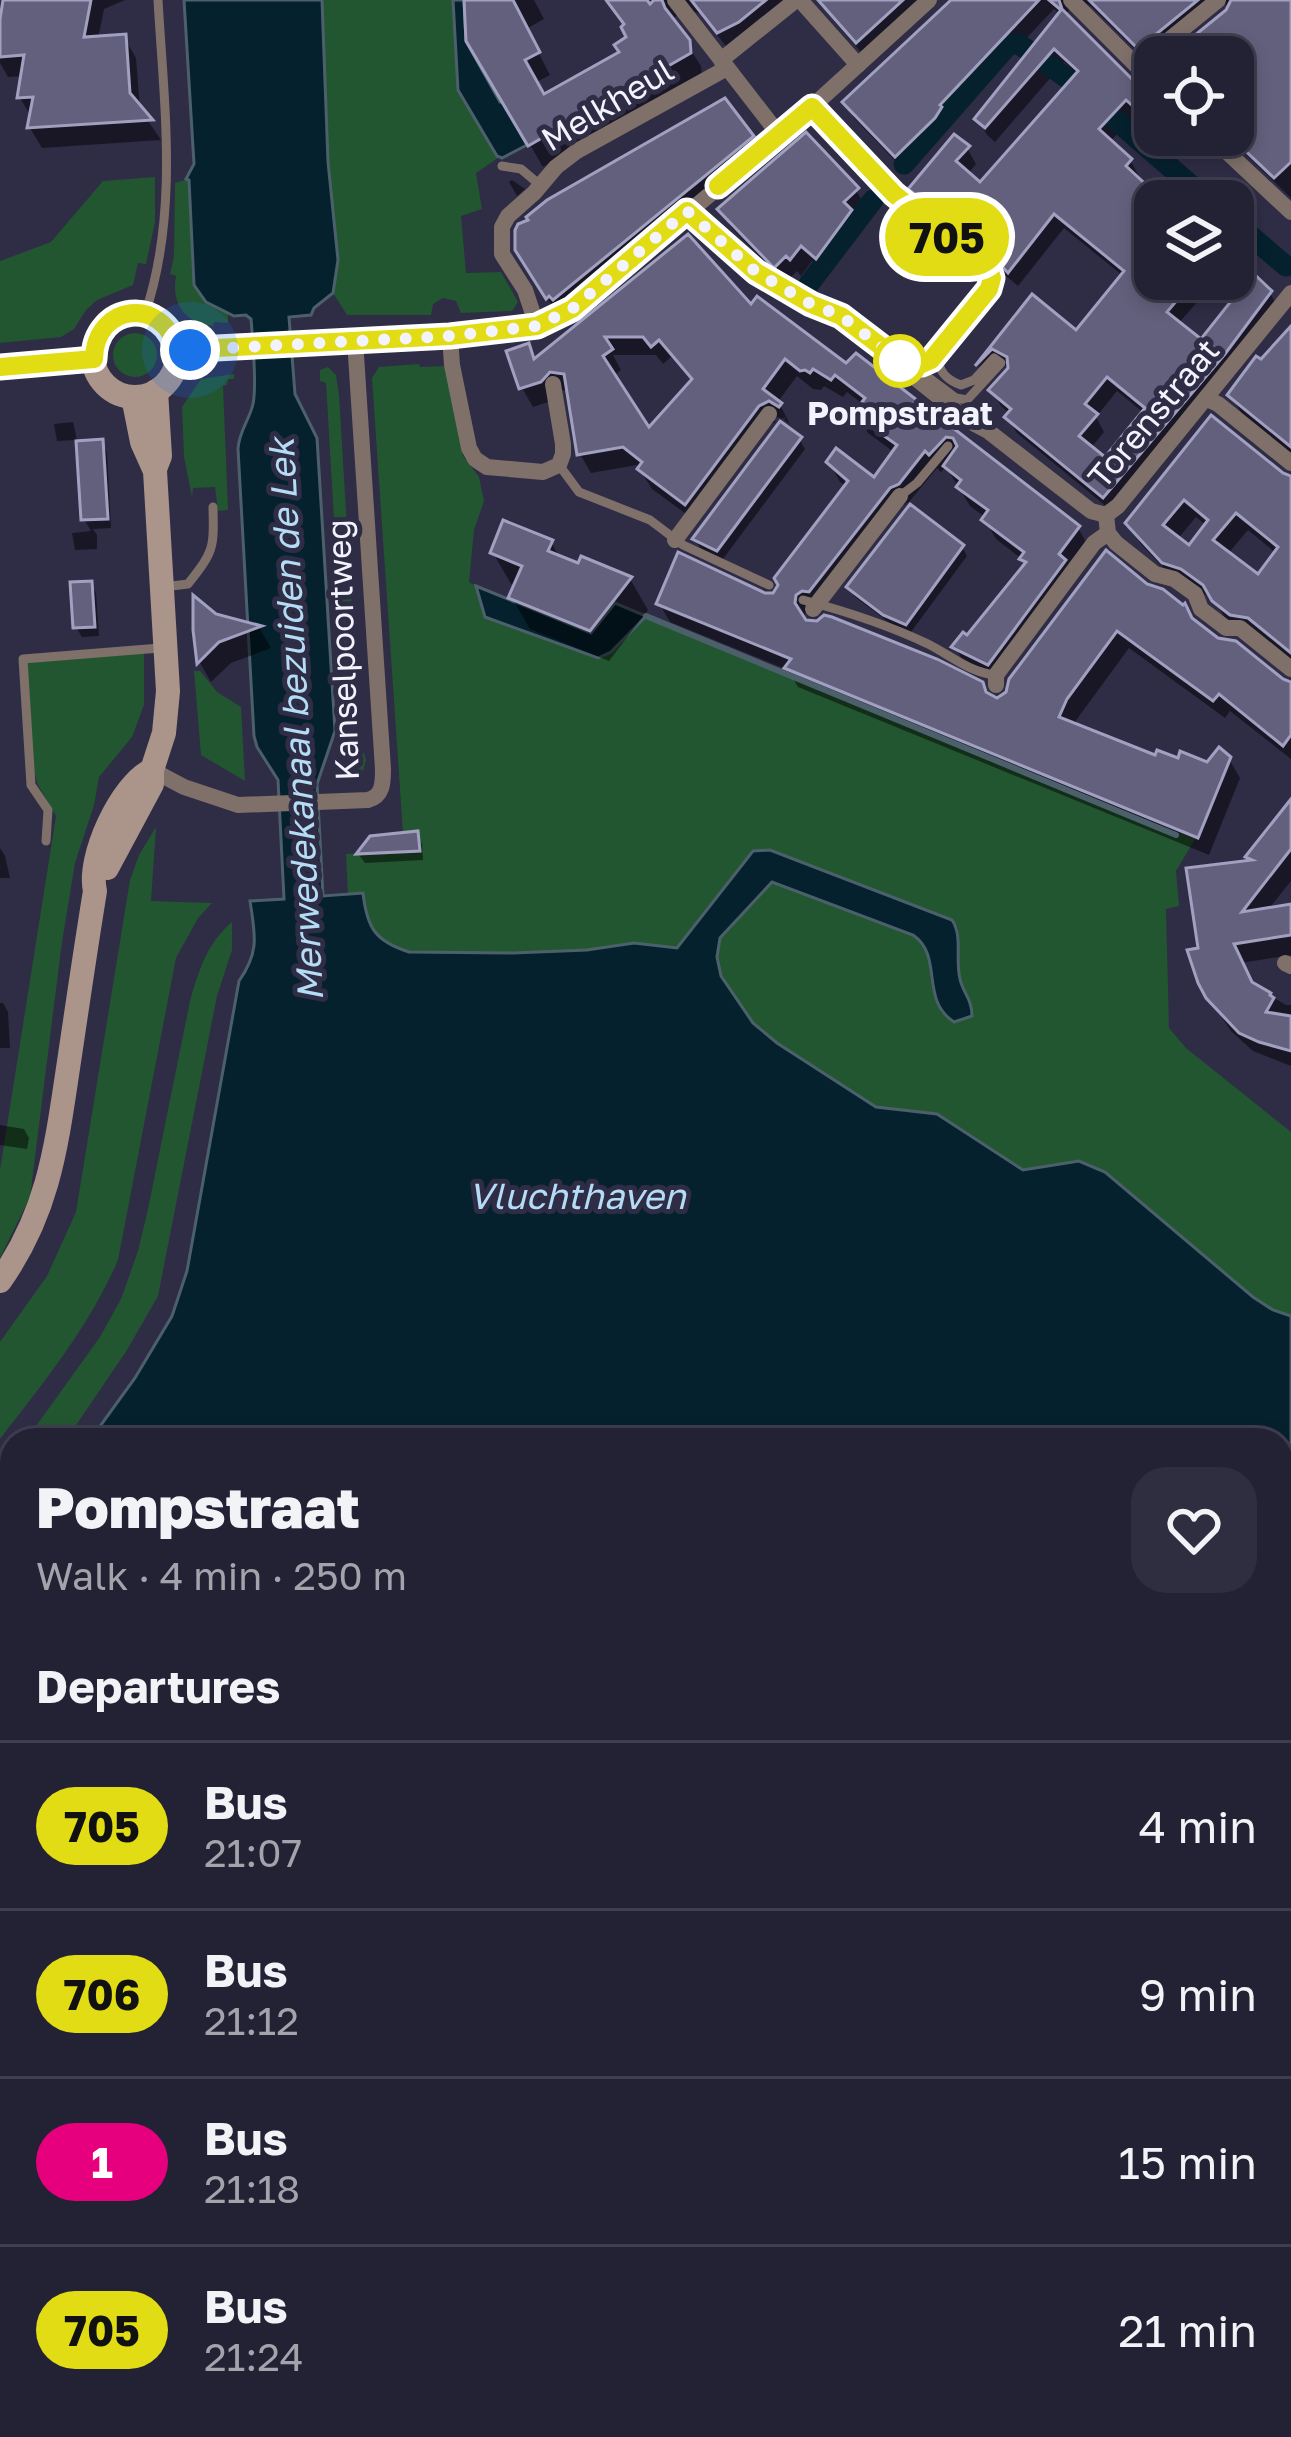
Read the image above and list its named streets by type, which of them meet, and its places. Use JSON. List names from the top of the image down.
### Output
{
  "streets": {
    "street": ["Melkheul", "Torenstraat", "Kanselpoortweg"]
  },
  "water": ["Merwedekanaal bezuiden de Lek", "Vluchthaven"],
  "places": ["Pompstraat"],
  "lines": ["bus line 705"],
  "page": {
    "on_map": "705",
    "heading": [
      ["Pompstraat", "Walk · 4 min · 250 m"],
      "Departures"
    ],
    "list": [
      {
        "mark": "705",
        "name": "Bus",
        "note": "21:07",
        "value": "4 min"
      },
      {
        "mark": "706",
        "name": "Bus",
        "note": "21:12",
        "value": "9 min"
      },
      {
        "mark": "1",
        "name": "Bus",
        "note": "21:18",
        "value": "15 min"
      },
      {
        "mark": "705",
        "name": "Bus",
        "note": "21:24",
        "value": "21 min"
      }
    ]
  }
}
